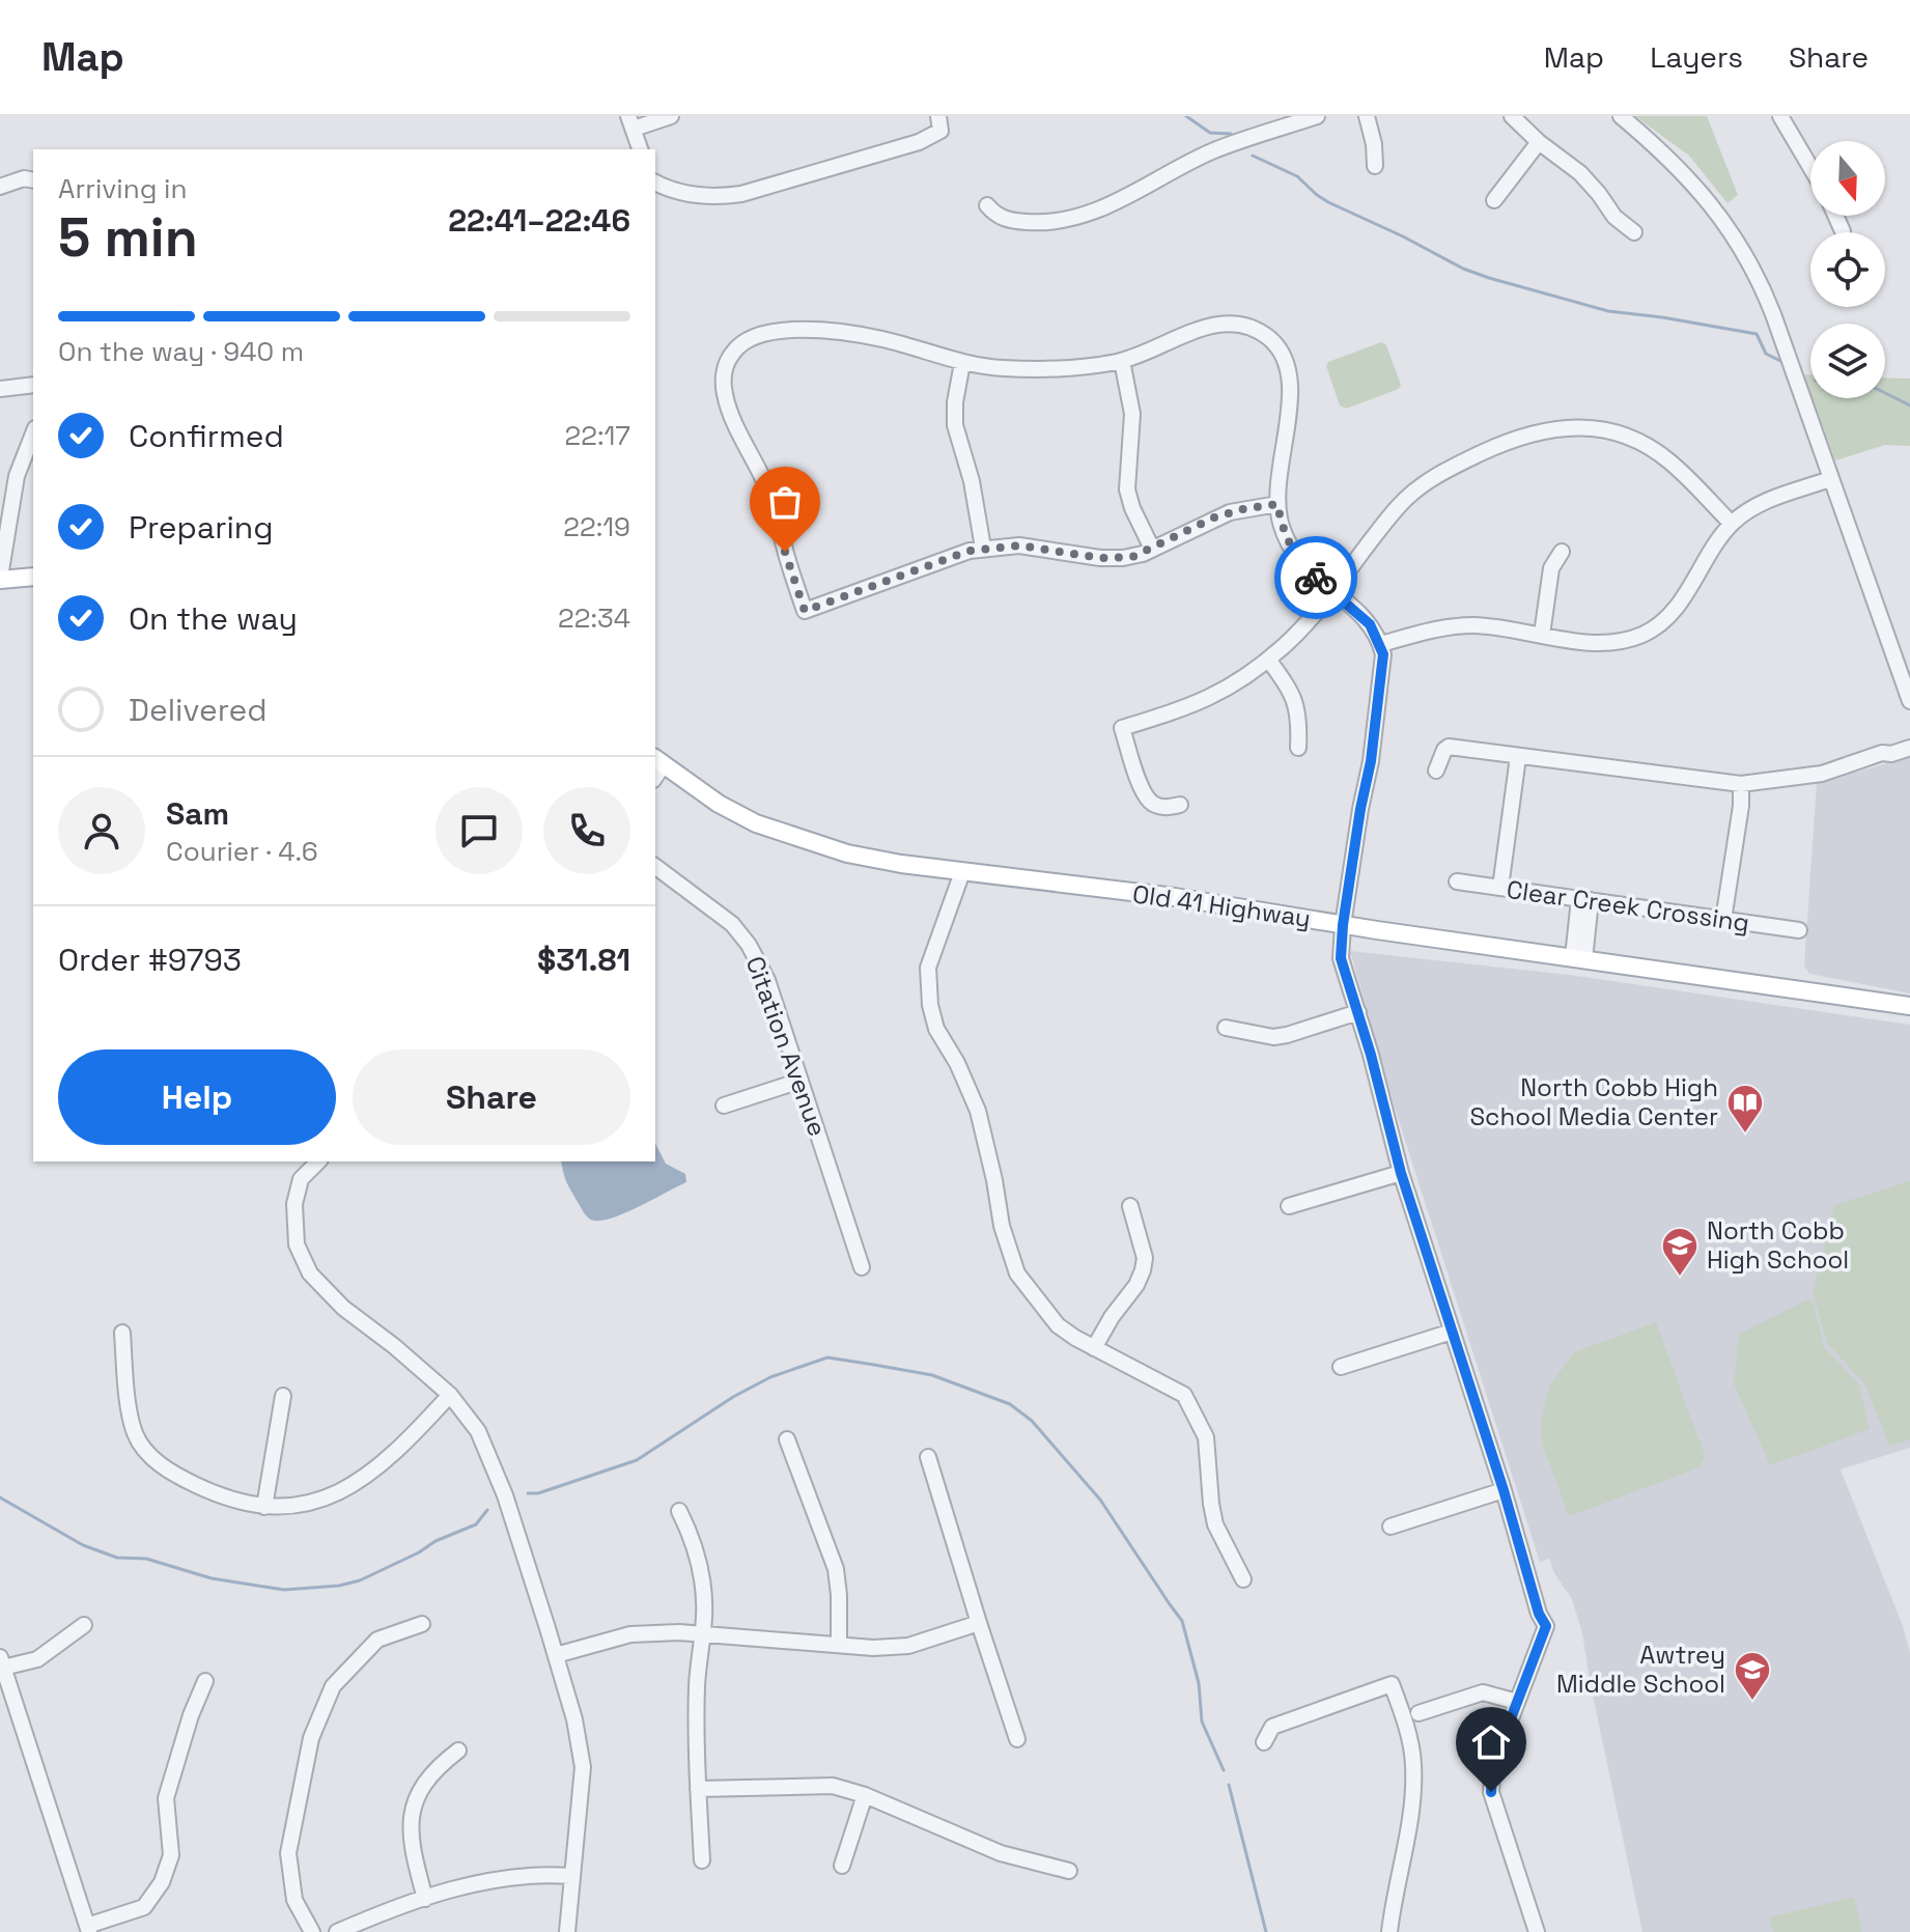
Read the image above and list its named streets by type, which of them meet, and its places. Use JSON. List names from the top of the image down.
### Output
{
  "streets": {
    "main road": ["Old 41 Highway"],
    "street": ["Clear Creek Crossing", "Citation Avenue"]
  },
  "places": {
    "library": ["North Cobb High School Media Center"],
    "school or university": ["North Cobb High School", "Awtrey Middle School"]
  },
  "north": "bottom",
  "page": {
    "header": "Map",
    "nav": ["Map", "Layers", "Share"],
    "heading": ["5 min", "Arriving in", "22:41–22:46"],
    "panel": [
      "Sam",
      "Courier · 4.6",
      "Order #9793",
      "$31.81"
    ],
    "bar": "On the way · 940 m",
    "list": [
      ["Confirmed", "22:17"],
      ["Preparing", "22:19"],
      ["On the way", "22:34"],
      "Delivered"
    ],
    "buttons": ["Help", "Share"]
  }
}
